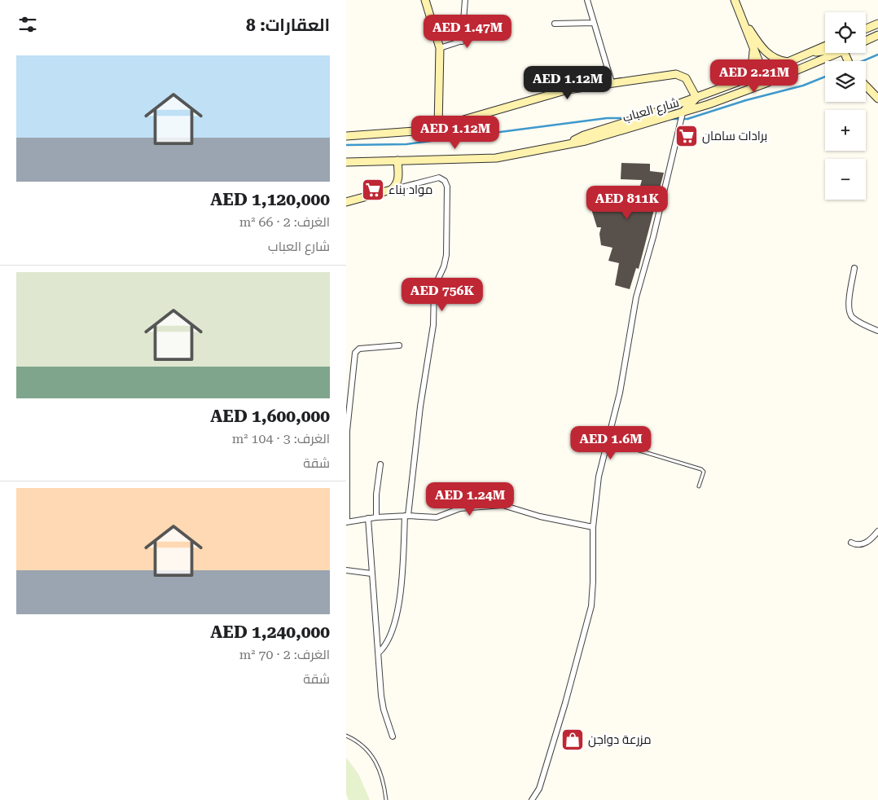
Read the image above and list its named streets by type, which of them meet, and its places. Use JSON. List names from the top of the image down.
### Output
{
  "streets": {
    "main road": ["شارع العباب"]
  },
  "places": {
    "supermarket": ["برادات سامان", "مواد بناء"],
    "shop": ["مزرعة دواجن"]
  },
  "page": {
    "heading": "العقارات: 8",
    "map_buttons": ["+", "−"],
    "price": [
      "AED 1.47M",
      "AED 2.21M",
      "AED 1.12M",
      "AED 1.12M",
      "AED 811K",
      "AED 756K",
      "AED 1.6M",
      "AED 1.24M"
    ],
    "list": [
      {
        "name": "AED 1,120,000",
        "note": "الغرف: 2 · 66 m² · شارع العباب"
      },
      {
        "name": "AED 1,600,000",
        "note": "الغرف: 3 · 104 m² · شقة"
      },
      {
        "name": "AED 1,240,000",
        "note": "الغرف: 2 · 70 m² · شقة"
      }
    ]
  }
}
